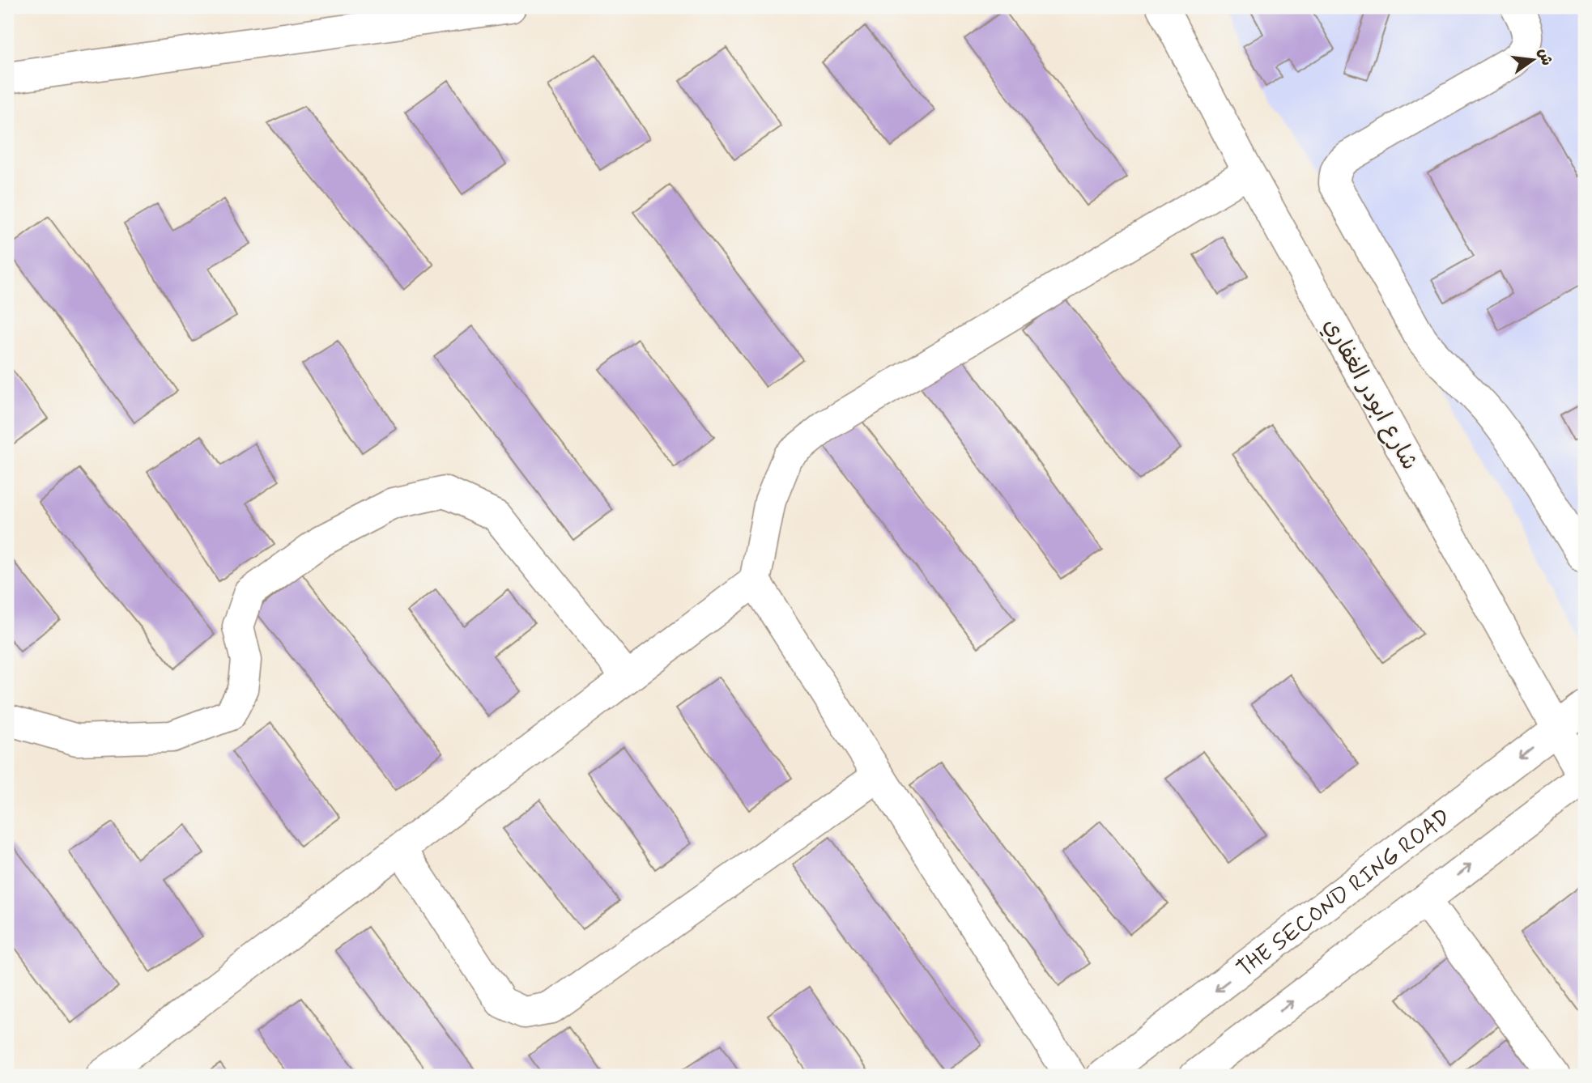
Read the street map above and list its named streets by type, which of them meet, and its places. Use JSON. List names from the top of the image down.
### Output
{
  "streets": {
    "main road": ["شارع ابودر الغفاري", "THE SECOND RING ROAD"]
  },
  "crossings": [
    ["شارع ابودر الغفاري", "THE SECOND RING ROAD"]
  ],
  "north": "right"
}
